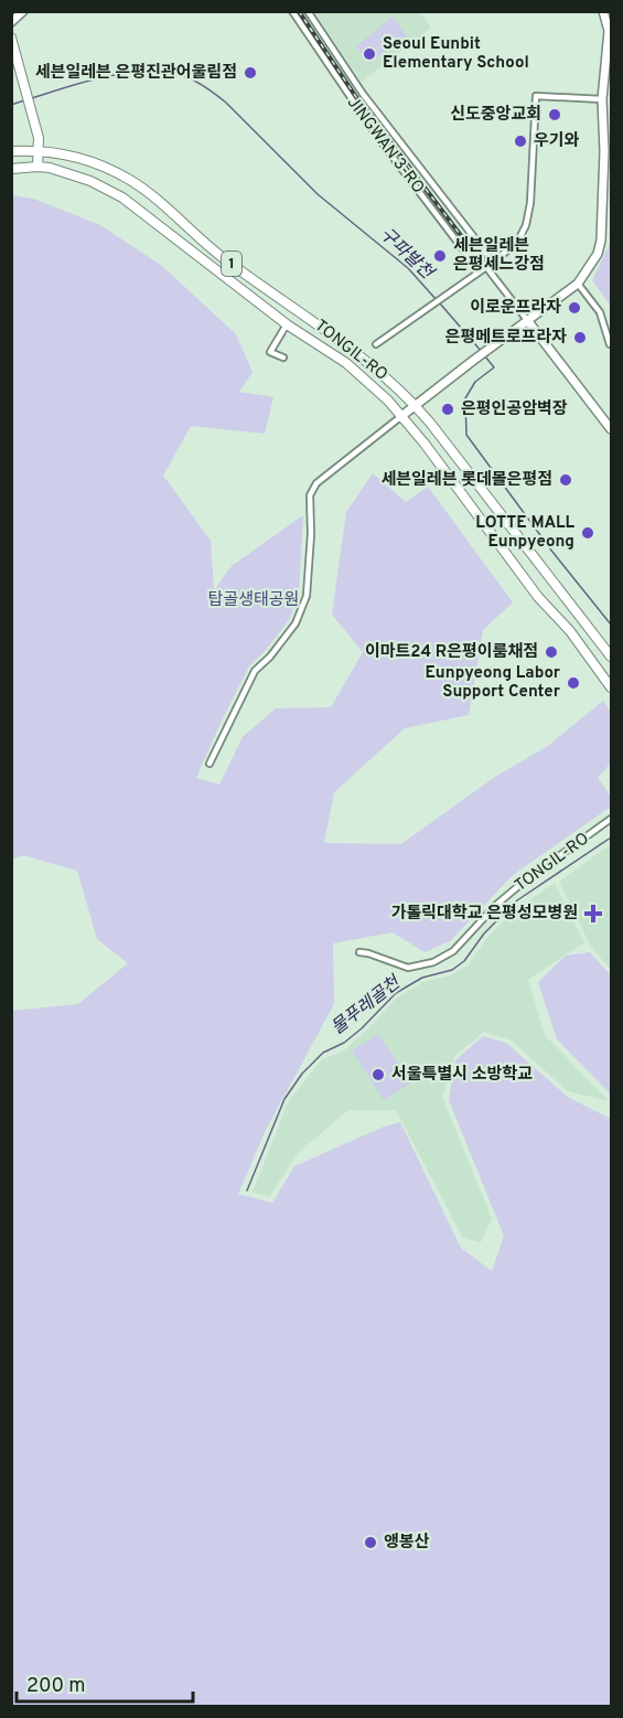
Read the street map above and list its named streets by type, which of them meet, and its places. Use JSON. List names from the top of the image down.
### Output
{
  "streets": {
    "main road": ["1", "TONGIL-RO"],
    "street": ["JINGWAN 3-RO"]
  },
  "water": ["구파발천", "물푸레골천"],
  "parks": ["탑골생태공원"],
  "places": {
    "other": [
      "Seoul Eunbit Elementary School",
      "세븐일레븐 은평진관어울림점",
      "신도중앙교회",
      "우기와",
      "세븐일레븐 은평세느강점",
      "이로운프라자",
      "은평메트로프라자",
      "은평인공암벽장",
      "세븐일레븐 롯데몰은평점",
      "LOTTE MALL Eunpyeong",
      "이마트24 R은평이룸채점",
      "Eunpyeong Labor Support Center",
      "서울특별시 소방학교",
      "앵봉산"
    ],
    "health": ["가톨릭대학교 은평성모병원"]
  },
  "scale_bar": "200 m"
}
